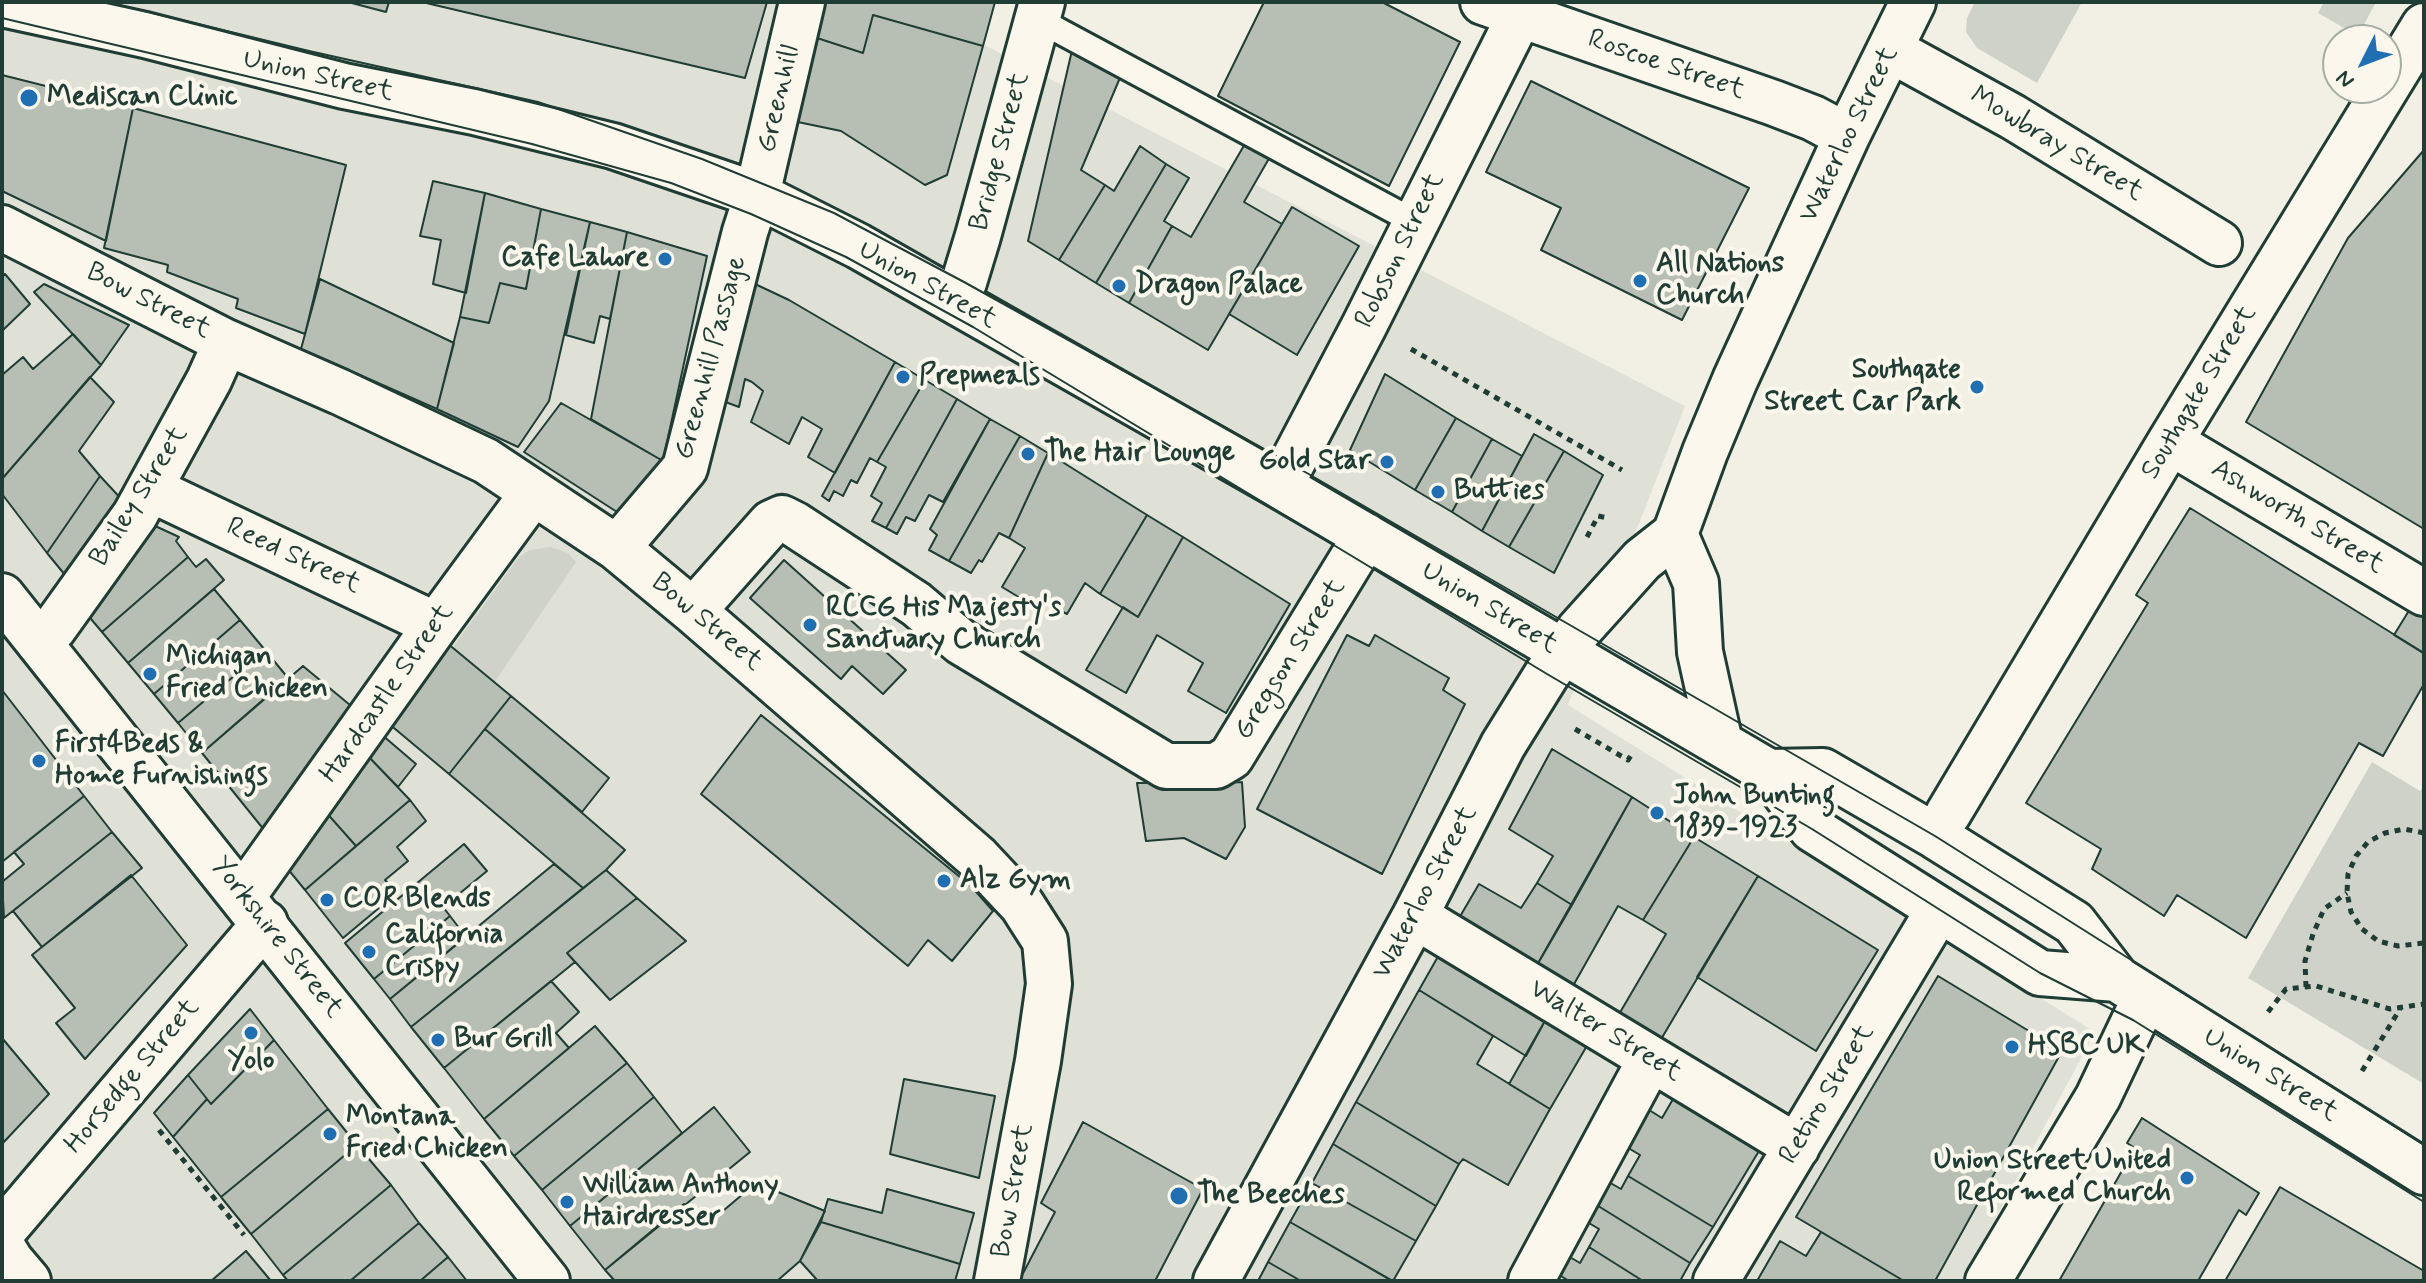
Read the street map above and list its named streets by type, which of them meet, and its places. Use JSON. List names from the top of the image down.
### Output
{
  "streets": {
    "street": [
      "Roscoe Street",
      "Union Street",
      "Greenhill",
      "Waterloo Street",
      "Mowbray Street",
      "Bridge Street",
      "Robson Street",
      "Bow Street",
      "Greenhill Passage",
      "Southgate Street",
      "Bailey Street",
      "Ashworth Street",
      "Reed Street",
      "Gregson Street",
      "Hardcastle Street",
      "Yorkshire Street",
      "Walter Street",
      "Horsedge Street",
      "Retiro Street"
    ]
  },
  "crossings": [
    ["Roscoe Street", "Waterloo Street"],
    ["Roscoe Street", "Robson Street"],
    ["Union Street", "Greenhill"],
    ["Union Street", "Waterloo Street"],
    ["Union Street", "Bridge Street"],
    ["Union Street", "Robson Street"],
    ["Union Street", "Greenhill Passage"],
    ["Union Street", "Gregson Street"],
    ["Union Street", "Retiro Street"],
    ["Greenhill", "Greenhill Passage"],
    ["Waterloo Street", "Mowbray Street"],
    ["Waterloo Street", "Walter Street"],
    ["Bow Street", "Greenhill Passage"],
    ["Bow Street", "Bailey Street"],
    ["Bow Street", "Gregson Street"],
    ["Bow Street", "Hardcastle Street"],
    ["Southgate Street", "Ashworth Street"],
    ["Bailey Street", "Reed Street"],
    ["Bailey Street", "Yorkshire Street"],
    ["Reed Street", "Hardcastle Street"],
    ["Hardcastle Street", "Yorkshire Street"],
    ["Hardcastle Street", "Horsedge Street"],
    ["Yorkshire Street", "Horsedge Street"],
    ["Walter Street", "Retiro Street"]
  ],
  "places": [
    "Mediscan Clinic",
    "Cafe Lahore",
    "All Nations Church",
    "Dragon Palace",
    "Prepmeals",
    "Southgate Street Car Park",
    "The Hair Lounge",
    "Gold Star",
    "Butties",
    "RCCG His Majesty's Sanctuary Church",
    "Michigan Fried Chicken",
    "First4Beds & Home Furnishings",
    "John Bunting 1839-1923",
    "Alz Gym",
    "COR Blends",
    "California Crispy",
    "Yolo",
    "Bur Grill",
    "HSBC UK",
    "Montana Fried Chicken",
    "Union Street United Reformed Church",
    "The Beeches",
    "William Anthony Hairdresser"
  ],
  "north": "bottom left"
}
